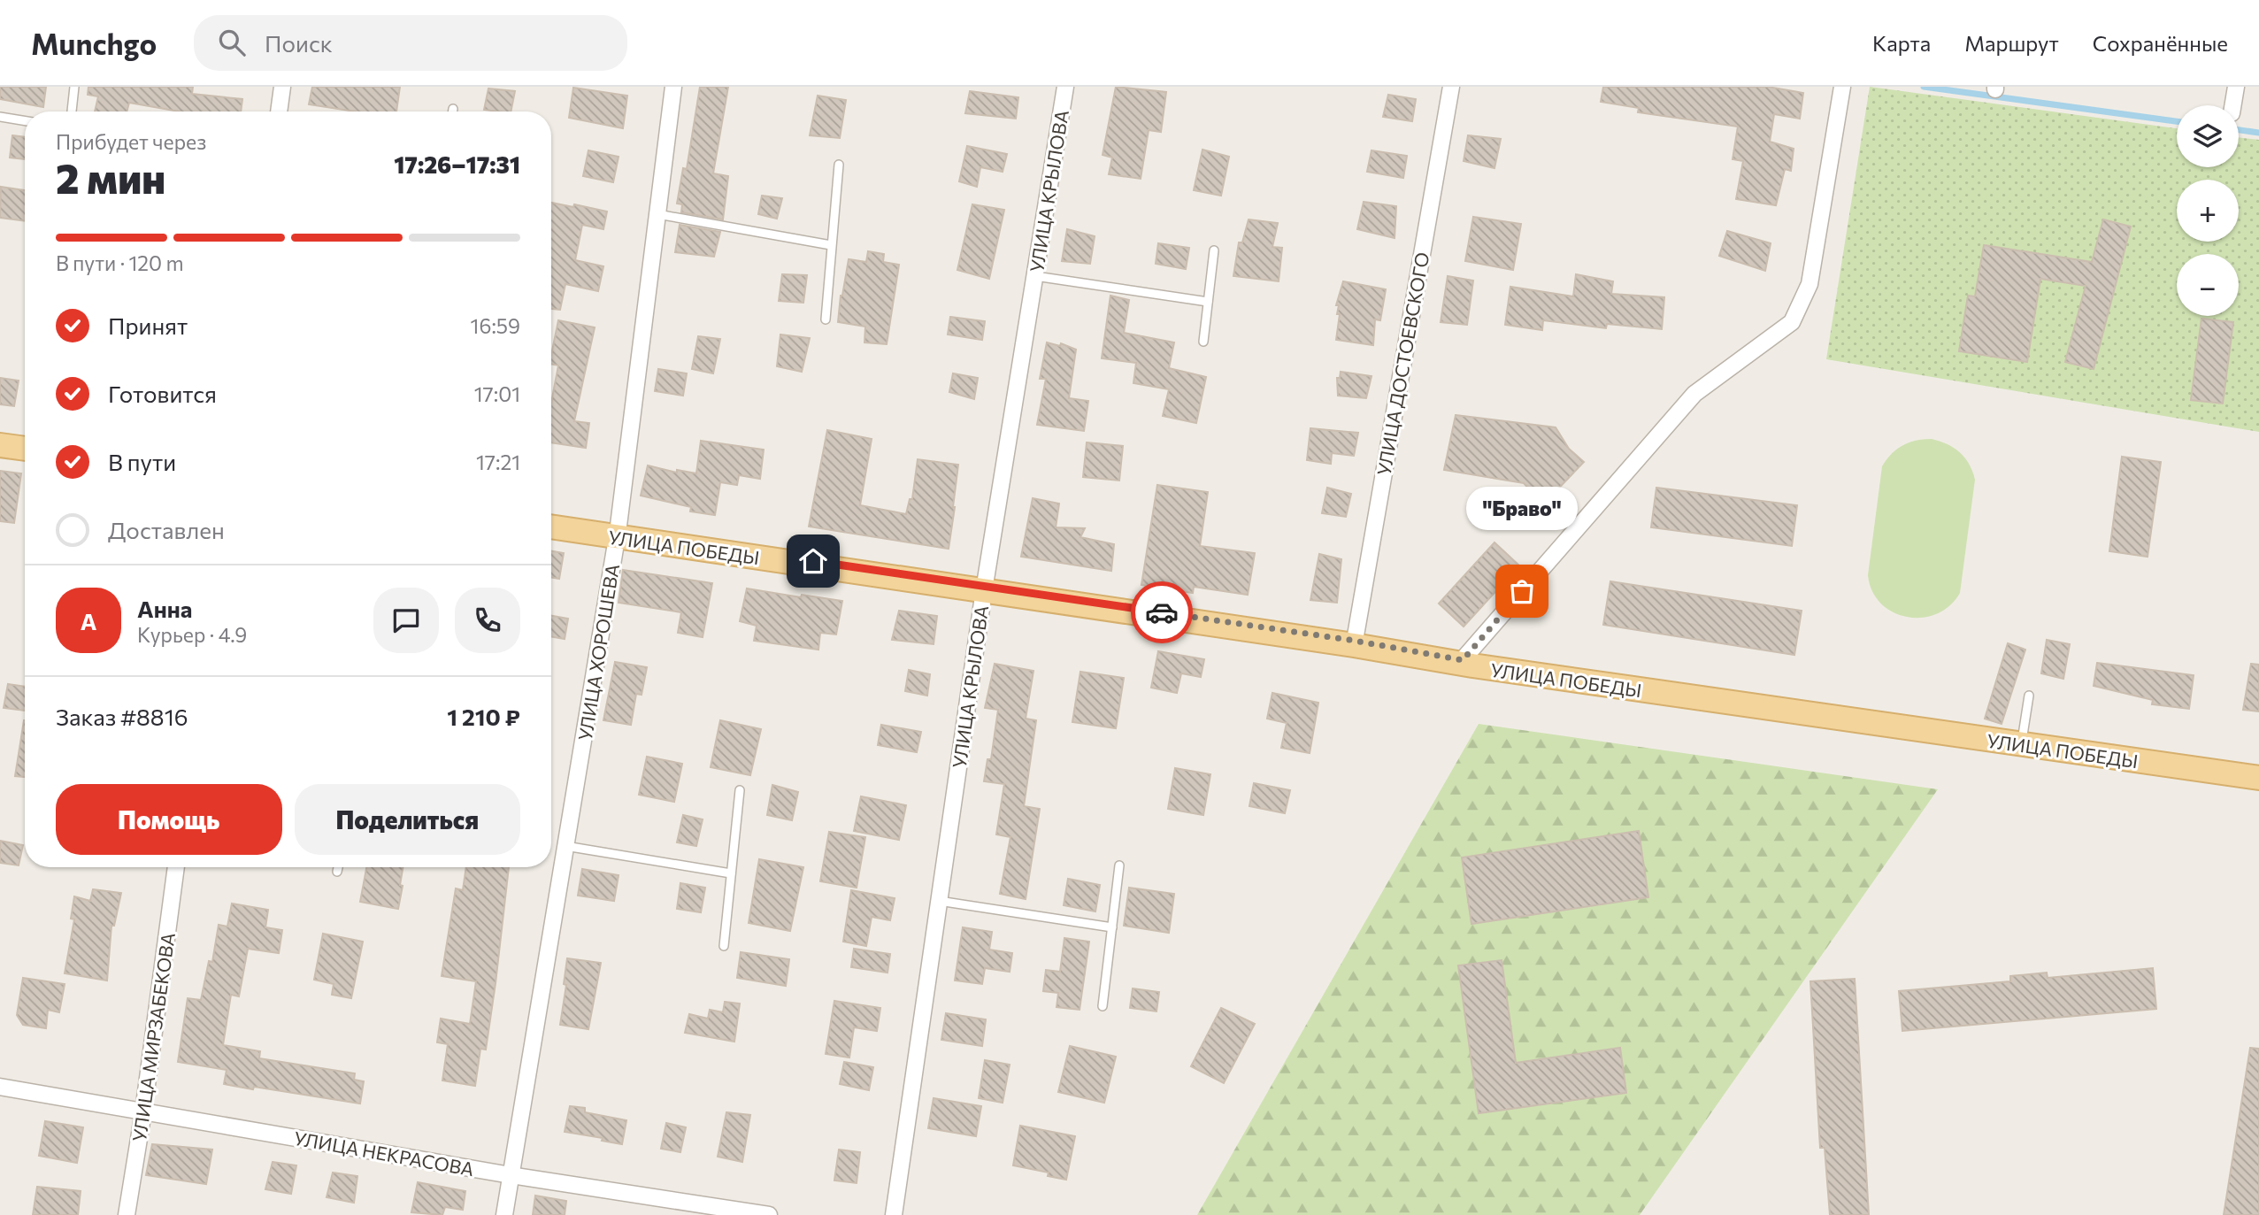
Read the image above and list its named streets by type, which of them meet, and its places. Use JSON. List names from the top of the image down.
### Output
{
  "streets": {
    "main road": ["УЛИЦА ПОБЕДЫ"],
    "street": [
      "УЛИЦА КРЫЛОВА",
      "УЛИЦА ДОСТОЕВСКОГО",
      "УЛИЦА ХОРОШЕВА",
      "УЛИЦА МИРЗАБЕКОВА",
      "УЛИЦА НЕКРАСОВА"
    ]
  },
  "crossings": [
    ["УЛИЦА КРЫЛОВА", "УЛИЦА ПОБЕДЫ"],
    ["УЛИЦА ДОСТОЕВСКОГО", "УЛИЦА ПОБЕДЫ"],
    ["УЛИЦА ПОБЕДЫ", "УЛИЦА ХОРОШЕВА"],
    ["УЛИЦА ХОРОШЕВА", "УЛИЦА НЕКРАСОВА"],
    ["УЛИЦА МИРЗАБЕКОВА", "УЛИЦА НЕКРАСОВА"]
  ],
  "places": ["\"Браво\""],
  "page": {
    "header": "Munchgo",
    "search": "Поиск",
    "nav": ["Карта", "Маршрут", "Сохранённые"],
    "map_buttons": ["+", "−"],
    "heading": ["2 мин", "Прибудет через", "17:26–17:31"],
    "panel": [
      "Анна",
      "Курьер · 4.9",
      "Заказ #8816",
      "1 210 ₽"
    ],
    "bar": "В пути · 120 m",
    "list": [
      ["Принят", "16:59"],
      ["Готовится", "17:01"],
      ["В пути", "17:21"],
      "Доставлен"
    ],
    "bubble": "\"Браво\"",
    "round": "А",
    "buttons": ["Помощь", "Поделиться"]
  }
}
